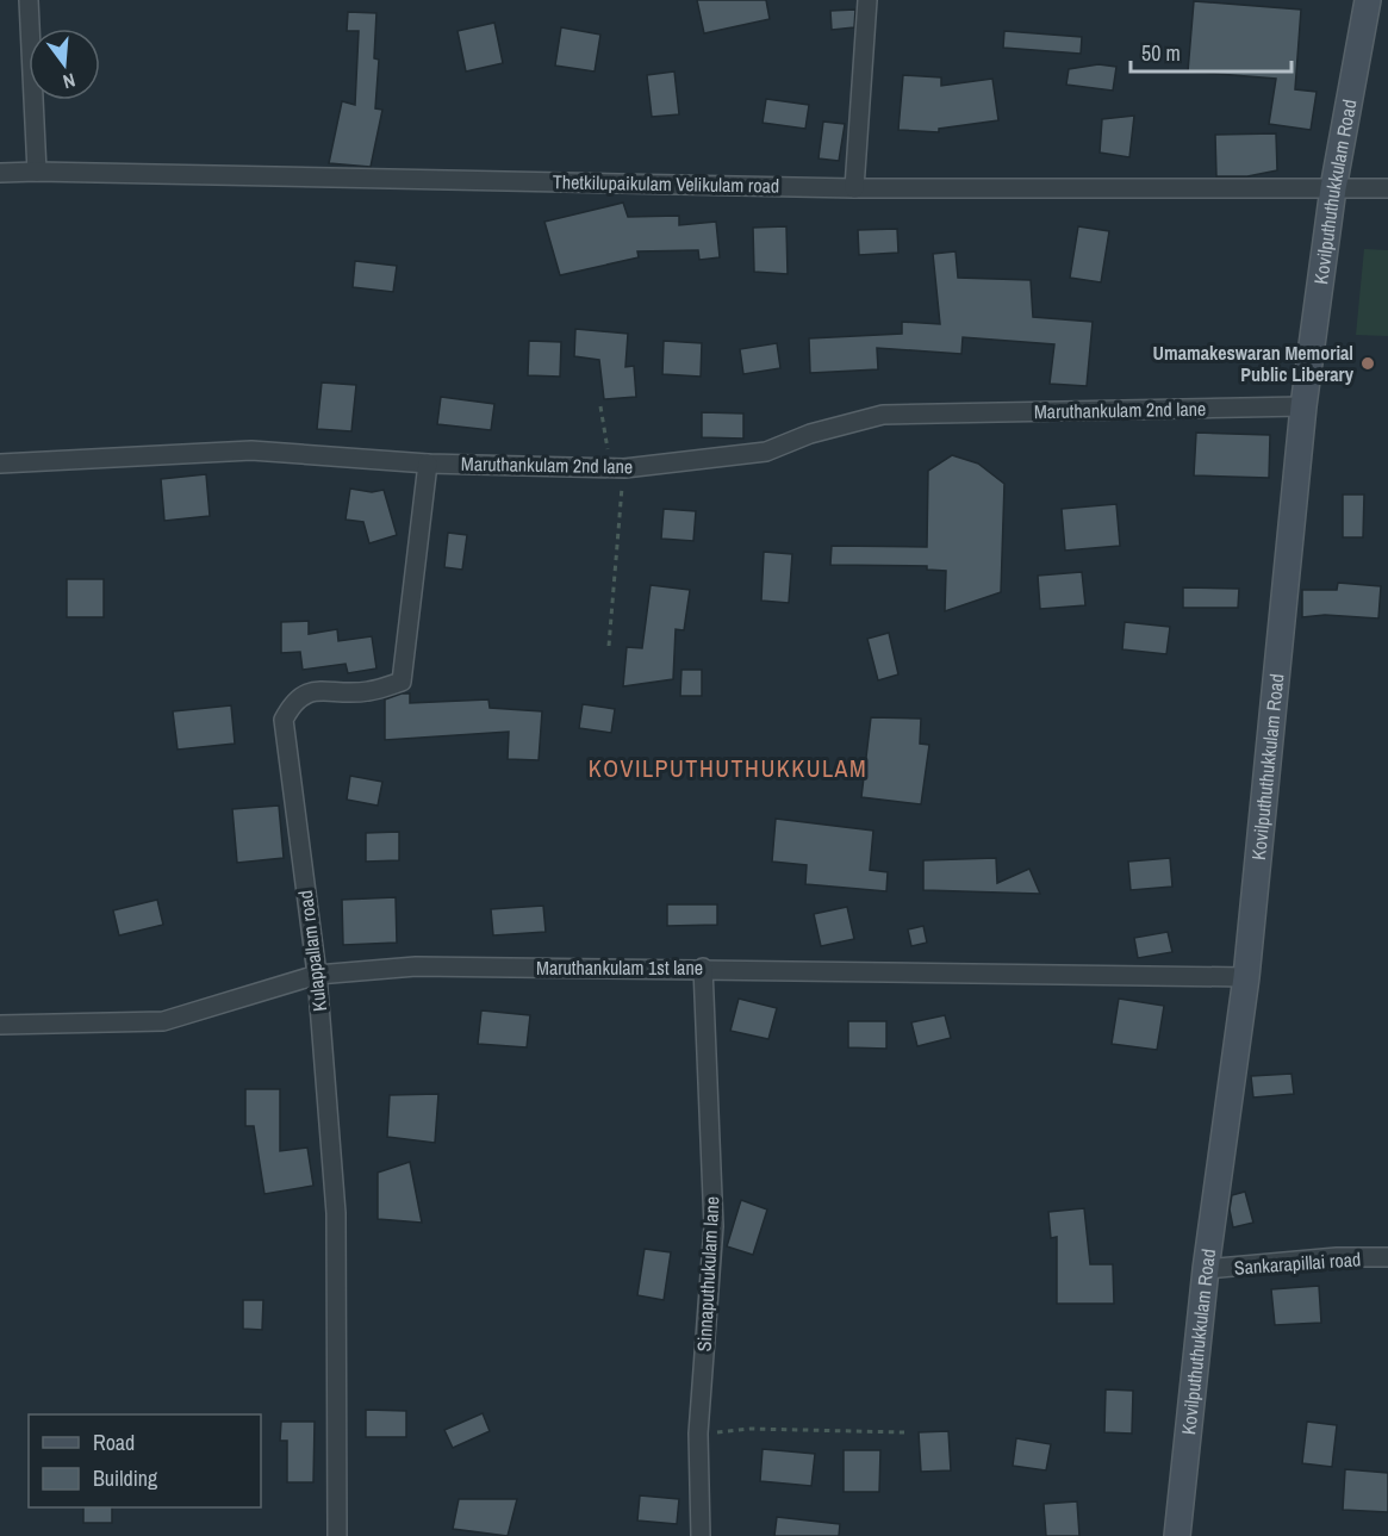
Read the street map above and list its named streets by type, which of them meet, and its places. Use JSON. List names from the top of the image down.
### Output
{
  "streets": {
    "street": [
      "Thetkilupaikulam Velikulam road",
      "Kovilputhuthukkulam Road",
      "Maruthankulam 2nd lane",
      "Kulappallam road",
      "Maruthankulam 1st lane",
      "Sankarapillai road",
      "Sinnaputhukulam lane"
    ]
  },
  "crossings": [
    ["Thetkilupaikulam Velikulam road", "Kovilputhuthukkulam Road"],
    ["Kovilputhuthukkulam Road", "Maruthankulam 2nd lane"],
    ["Kovilputhuthukkulam Road", "Maruthankulam 1st lane"],
    ["Kovilputhuthukkulam Road", "Sankarapillai road"],
    ["Maruthankulam 2nd lane", "Kulappallam road"],
    ["Kulappallam road", "Maruthankulam 1st lane"],
    ["Maruthankulam 1st lane", "Sinnaputhukulam lane"]
  ],
  "districts": ["KOVILPUTHUTHUKKULAM"],
  "places": ["Umamakeswaran Memorial Public Liberary"],
  "legend": ["Road", "Building"],
  "scale_bar": "50 m",
  "north": "bottom"
}
